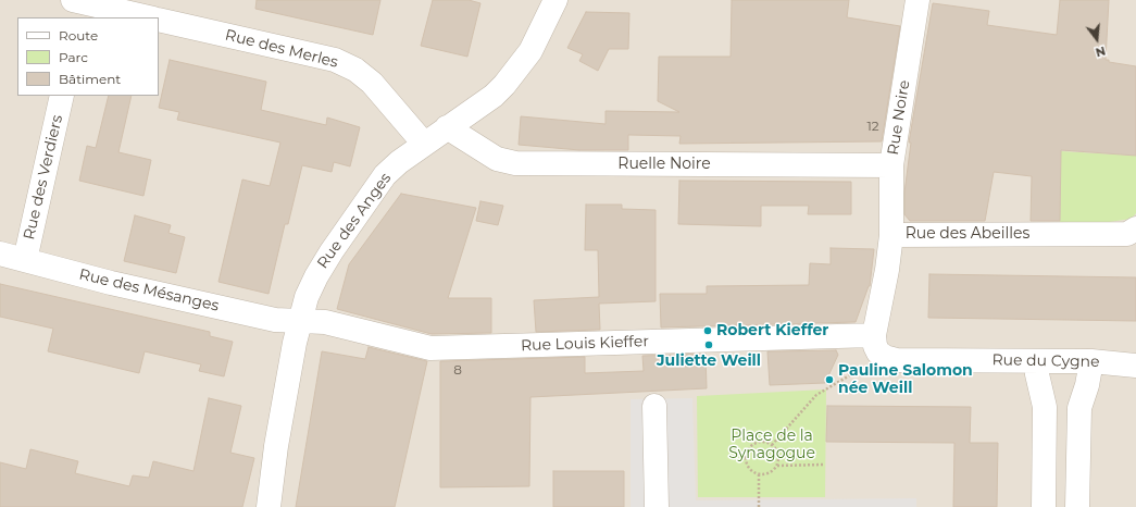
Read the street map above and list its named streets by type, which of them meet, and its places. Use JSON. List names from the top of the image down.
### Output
{
  "streets": {
    "street": [
      "Rue des Merles",
      "Rue Noire",
      "Ruelle Noire",
      "Rue des Verdiers",
      "Rue des Anges",
      "Rue des Abeilles",
      "Rue des Mésanges",
      "Rue Louis Kieffer",
      "Rue du Cygne"
    ]
  },
  "crossings": [
    ["Rue des Merles", "Rue des Anges"],
    ["Rue Noire", "Ruelle Noire"],
    ["Rue Noire", "Rue des Abeilles"],
    ["Ruelle Noire", "Rue des Anges"],
    ["Rue des Verdiers", "Rue des Mésanges"],
    ["Rue des Anges", "Rue des Mésanges"],
    ["Rue des Anges", "Rue Louis Kieffer"],
    ["Rue des Abeilles", "Rue Louis Kieffer"],
    ["Rue des Abeilles", "Rue du Cygne"],
    ["Rue des Mésanges", "Rue Louis Kieffer"],
    ["Rue Louis Kieffer", "Rue du Cygne"]
  ],
  "parks": ["Place de la Synagogue"],
  "places": ["Robert Kieffer", "Juliette Weill", "Pauline Salomon née Weill"],
  "house_numbers": ["12", "8"],
  "legend": ["Route", "Parc", "Bâtiment"],
  "north": "bottom"
}
